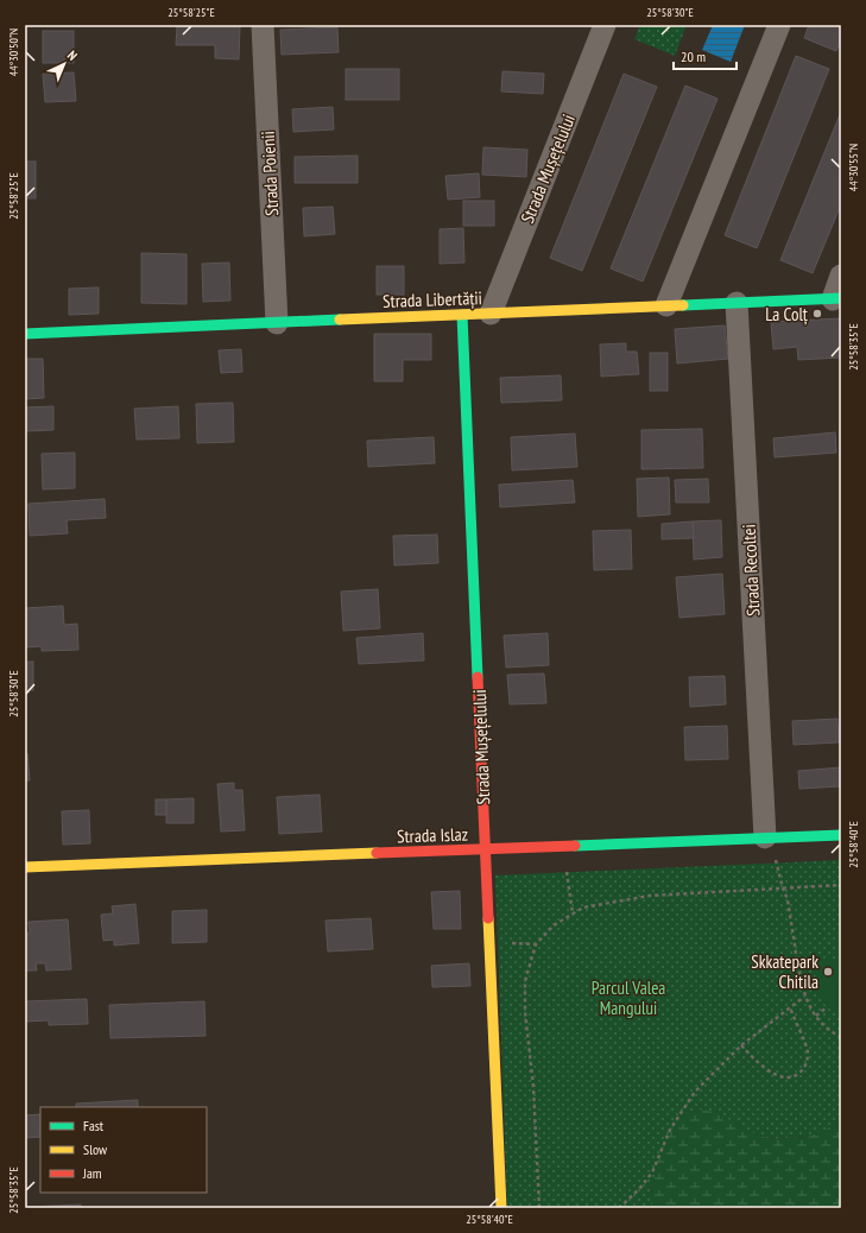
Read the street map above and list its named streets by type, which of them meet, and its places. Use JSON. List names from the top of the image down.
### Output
{
  "streets": {
    "street": [
      "Strada Mușețelului",
      "Strada Poienii",
      "Strada Libertății",
      "Strada Recoltei",
      "Strada Islaz"
    ]
  },
  "crossings": [
    ["Strada Mușețelului", "Strada Libertății"],
    ["Strada Mușețelului", "Strada Islaz"],
    ["Strada Poienii", "Strada Libertății"],
    ["Strada Libertății", "Strada Recoltei"],
    ["Strada Recoltei", "Strada Islaz"]
  ],
  "parks": ["Parcul Valea Mangului"],
  "places": ["La Colț", "Skkatepark Chitila"],
  "legend": ["Fast", "Slow", "Jam"],
  "scale_bar": "20 m",
  "north": "top right",
  "coordinates": [
    "25°58'25\"E",
    "25°58'30\"E",
    "44°30'50\"N",
    "44°30'55\"N",
    "25°58'35\"E",
    "25°58'40\"E"
  ]
}
